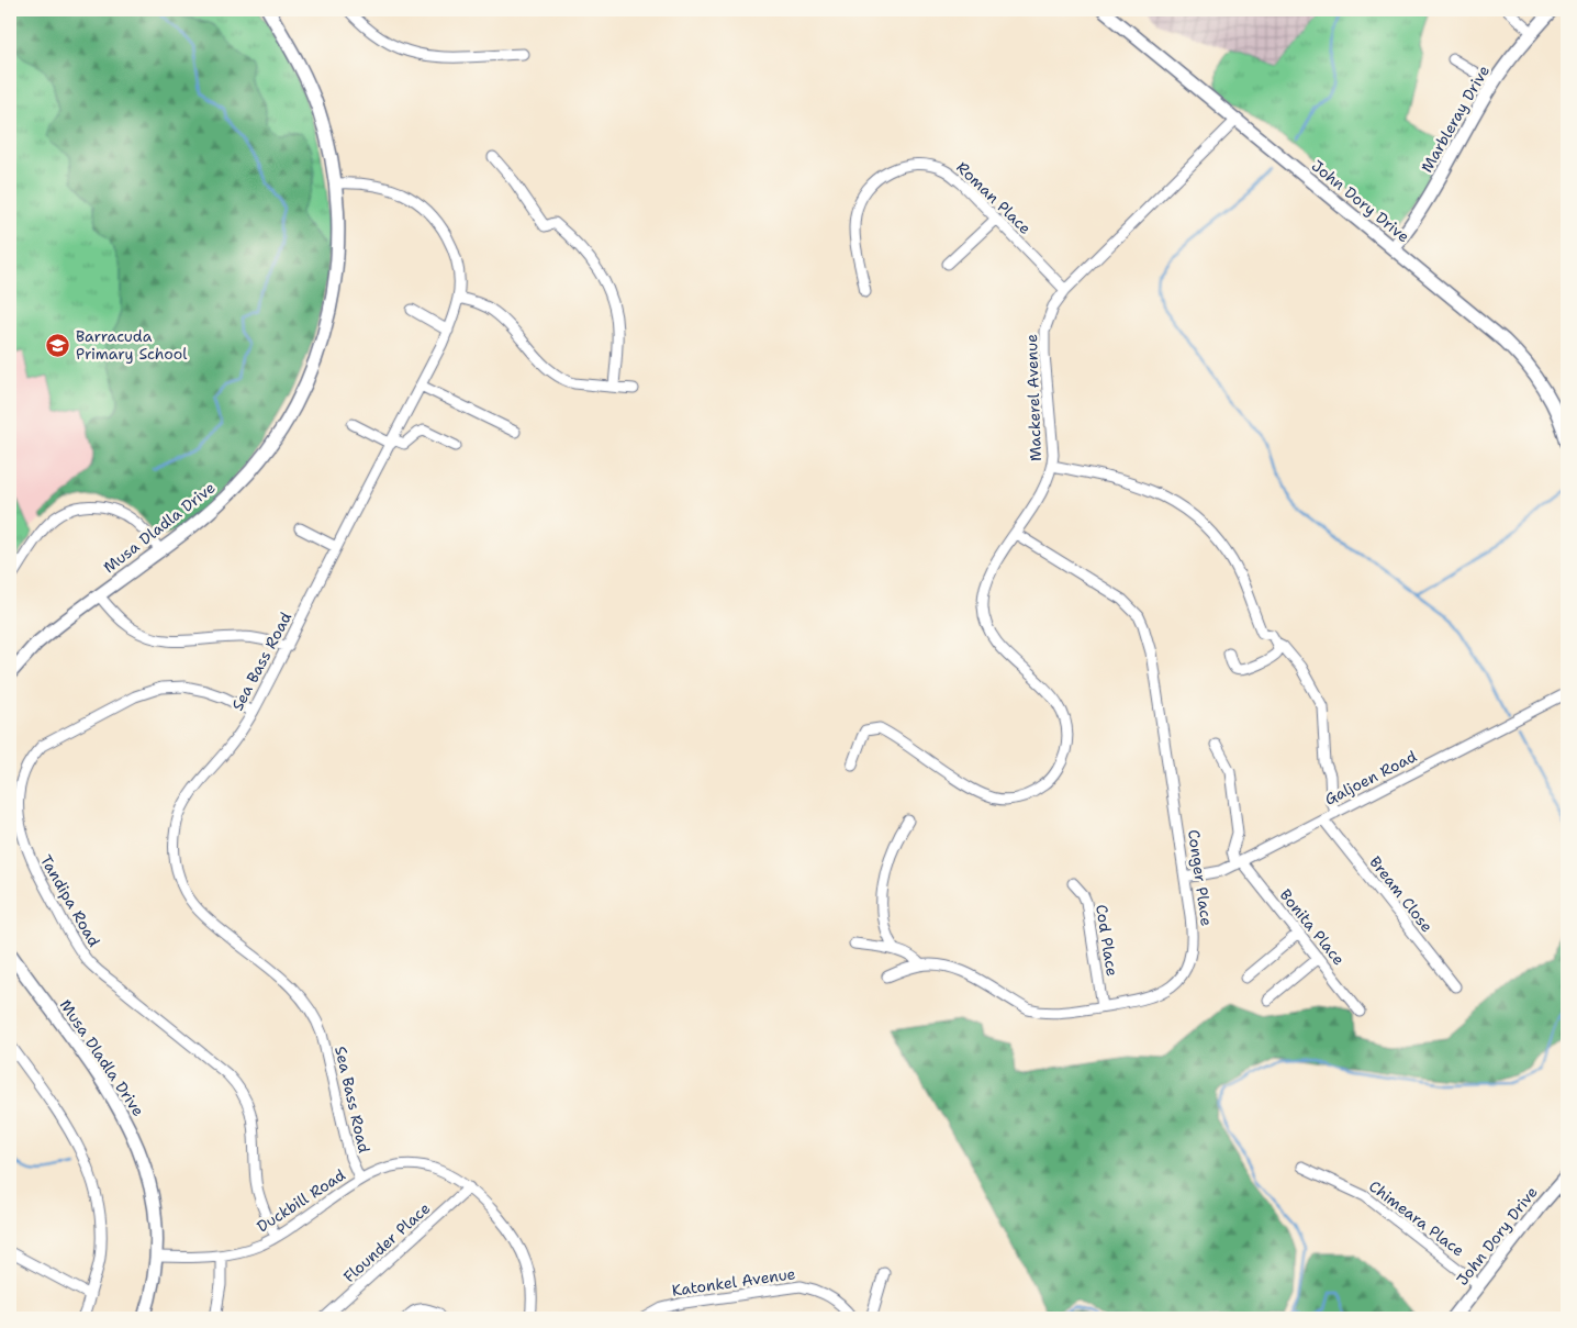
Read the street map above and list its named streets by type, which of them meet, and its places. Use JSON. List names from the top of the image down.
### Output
{
  "streets": {
    "street": [
      "Marbleray Drive",
      "Roman Place",
      "John Dory Drive",
      "Mackerel Avenue",
      "Musa Dladla Drive",
      "Sea Bass Road",
      "Galjoen Road",
      "Conger Place",
      "Bream Close",
      "Tandipa Road",
      "Bonita Place",
      "Cod Place",
      "Duckbill Road",
      "Chimeara Place",
      "Flounder Place",
      "Katonkel Avenue"
    ]
  },
  "crossings": [
    ["Marbleray Drive", "John Dory Drive"],
    ["Roman Place", "Mackerel Avenue"],
    ["John Dory Drive", "Mackerel Avenue"],
    ["John Dory Drive", "Chimeara Place"],
    ["Mackerel Avenue", "Conger Place"],
    ["Musa Dladla Drive", "Sea Bass Road"],
    ["Musa Dladla Drive", "Duckbill Road"],
    ["Sea Bass Road", "Tandipa Road"],
    ["Sea Bass Road", "Duckbill Road"],
    ["Galjoen Road", "Conger Place"],
    ["Galjoen Road", "Bream Close"],
    ["Galjoen Road", "Bonita Place"],
    ["Conger Place", "Cod Place"],
    ["Tandipa Road", "Duckbill Road"],
    ["Duckbill Road", "Flounder Place"]
  ],
  "places": {
    "school or university": ["Barracuda Primary School"]
  }
}
